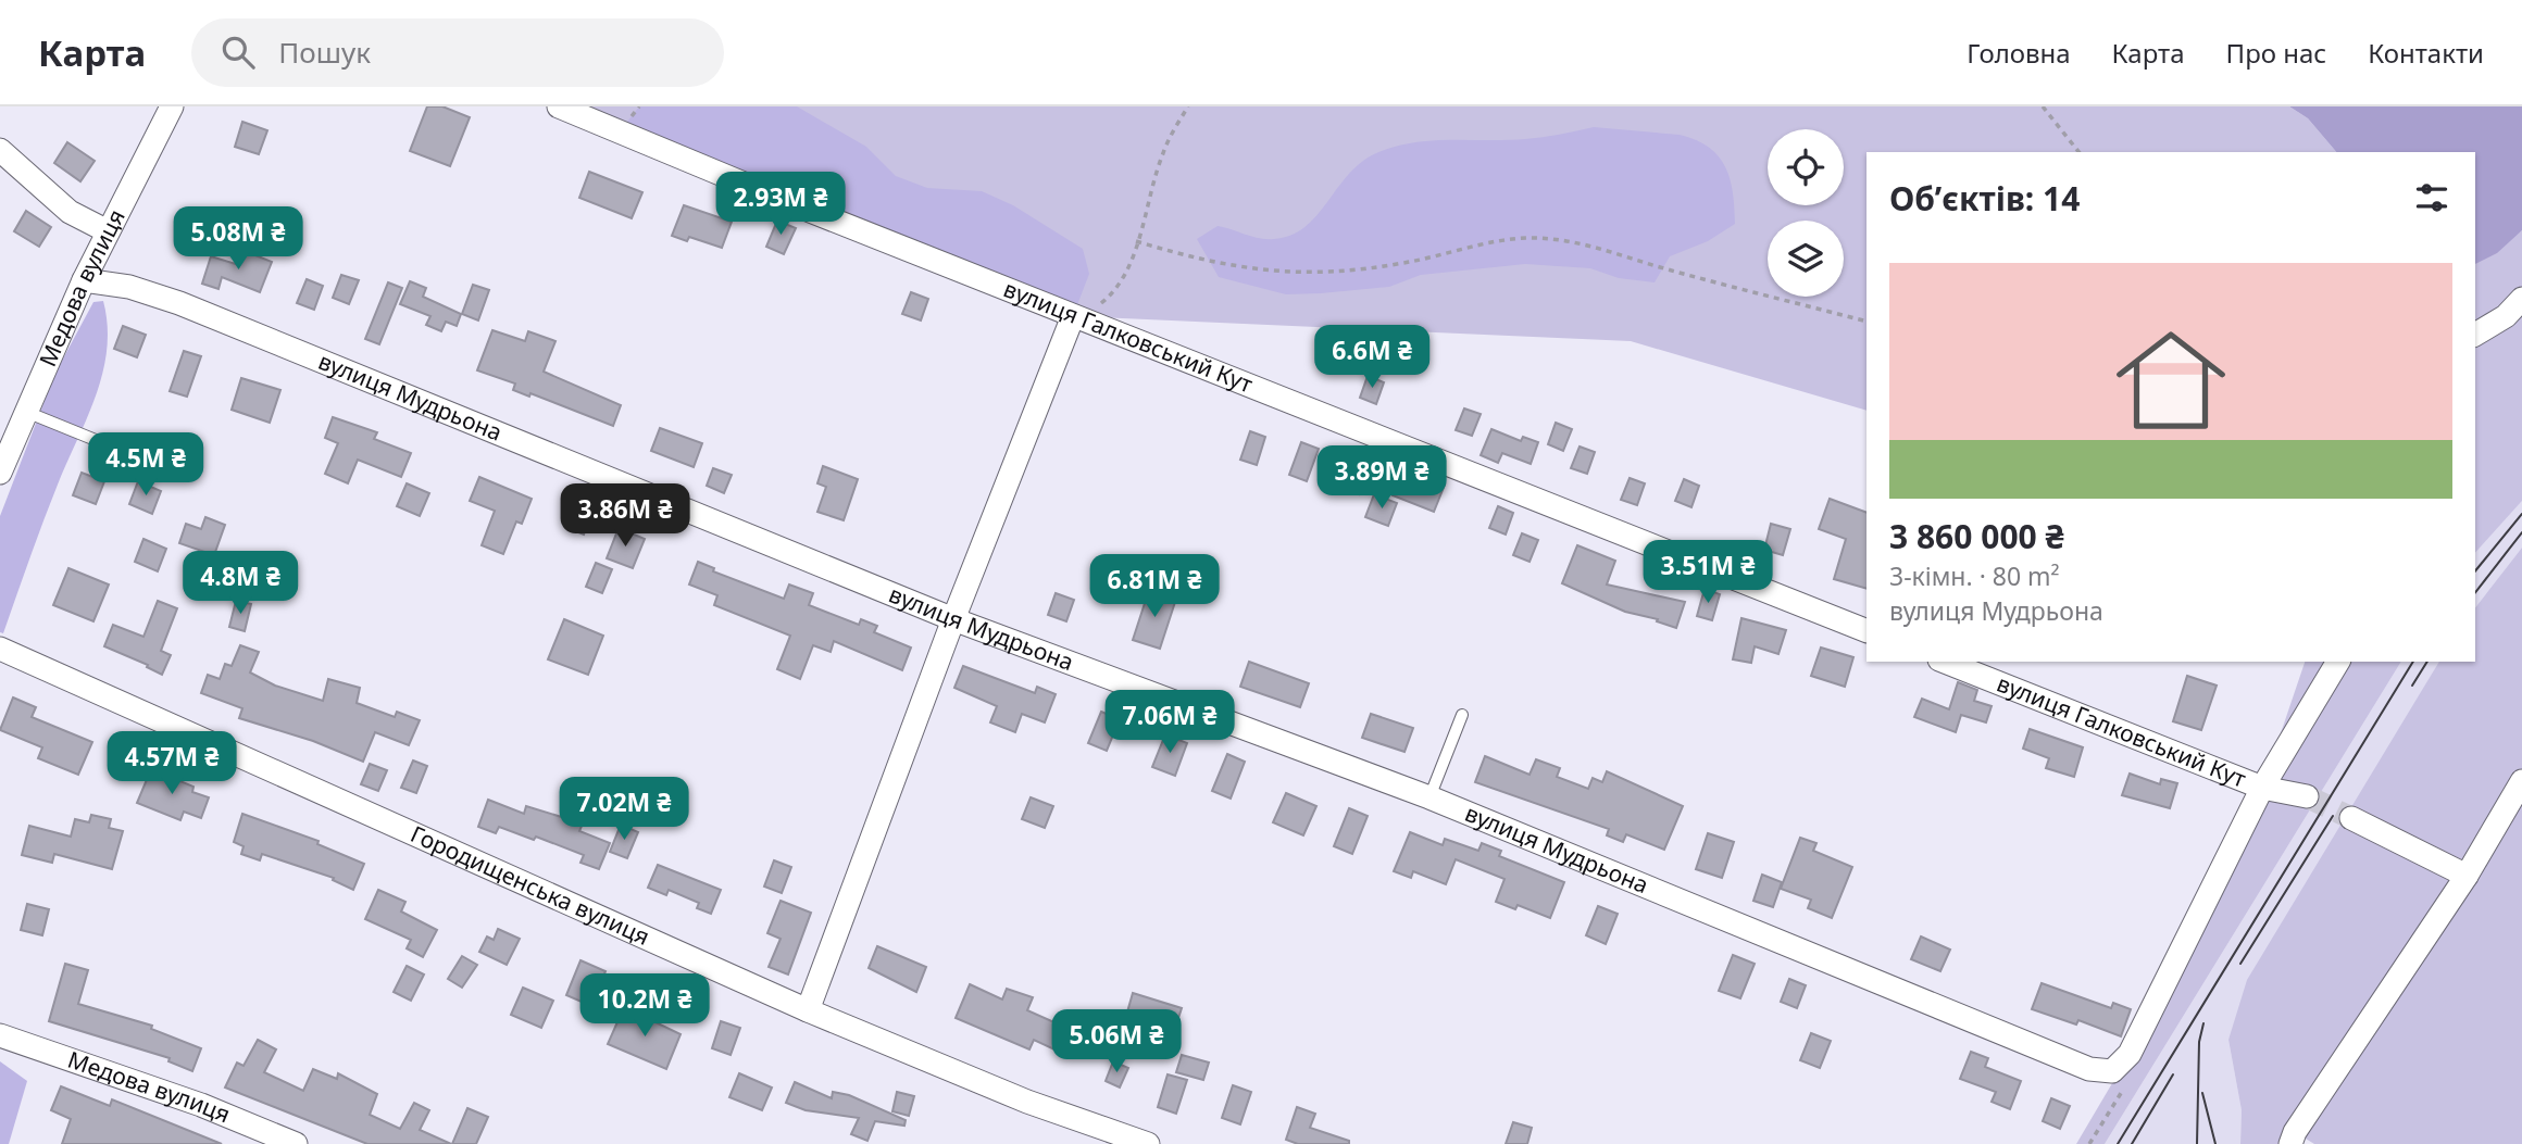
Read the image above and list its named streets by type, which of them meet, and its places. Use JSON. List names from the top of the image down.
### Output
{
  "streets": {
    "street": [
      "Медова вулиця",
      "вулиця Галковський Кут",
      "вулиця Мудрьона",
      "Городищенська вулиця"
    ]
  },
  "crossings": [
    ["Медова вулиця", "вулиця Мудрьона"],
    ["вулиця Галковський Кут", "вулиця Мудрьона"]
  ],
  "page": {
    "header": "Карта",
    "search": "Пошук",
    "nav": [
      "Головна",
      "Карта",
      "Про нас",
      "Контакти"
    ],
    "heading": "Об’єктів: 14",
    "price": [
      "2.93M ₴",
      "5.08M ₴",
      "6.6M ₴",
      "4.5M ₴",
      "3.89M ₴",
      "3.86M ₴",
      "3.51M ₴",
      "4.8M ₴",
      "6.81M ₴",
      "7.06M ₴",
      "4.57M ₴",
      "7.02M ₴",
      "10.2M ₴",
      "5.06M ₴"
    ],
    "list": [
      {
        "name": "3 860 000 ₴",
        "note": "3-кімн. · 80 m² · вулиця Мудрьона"
      }
    ]
  }
}
